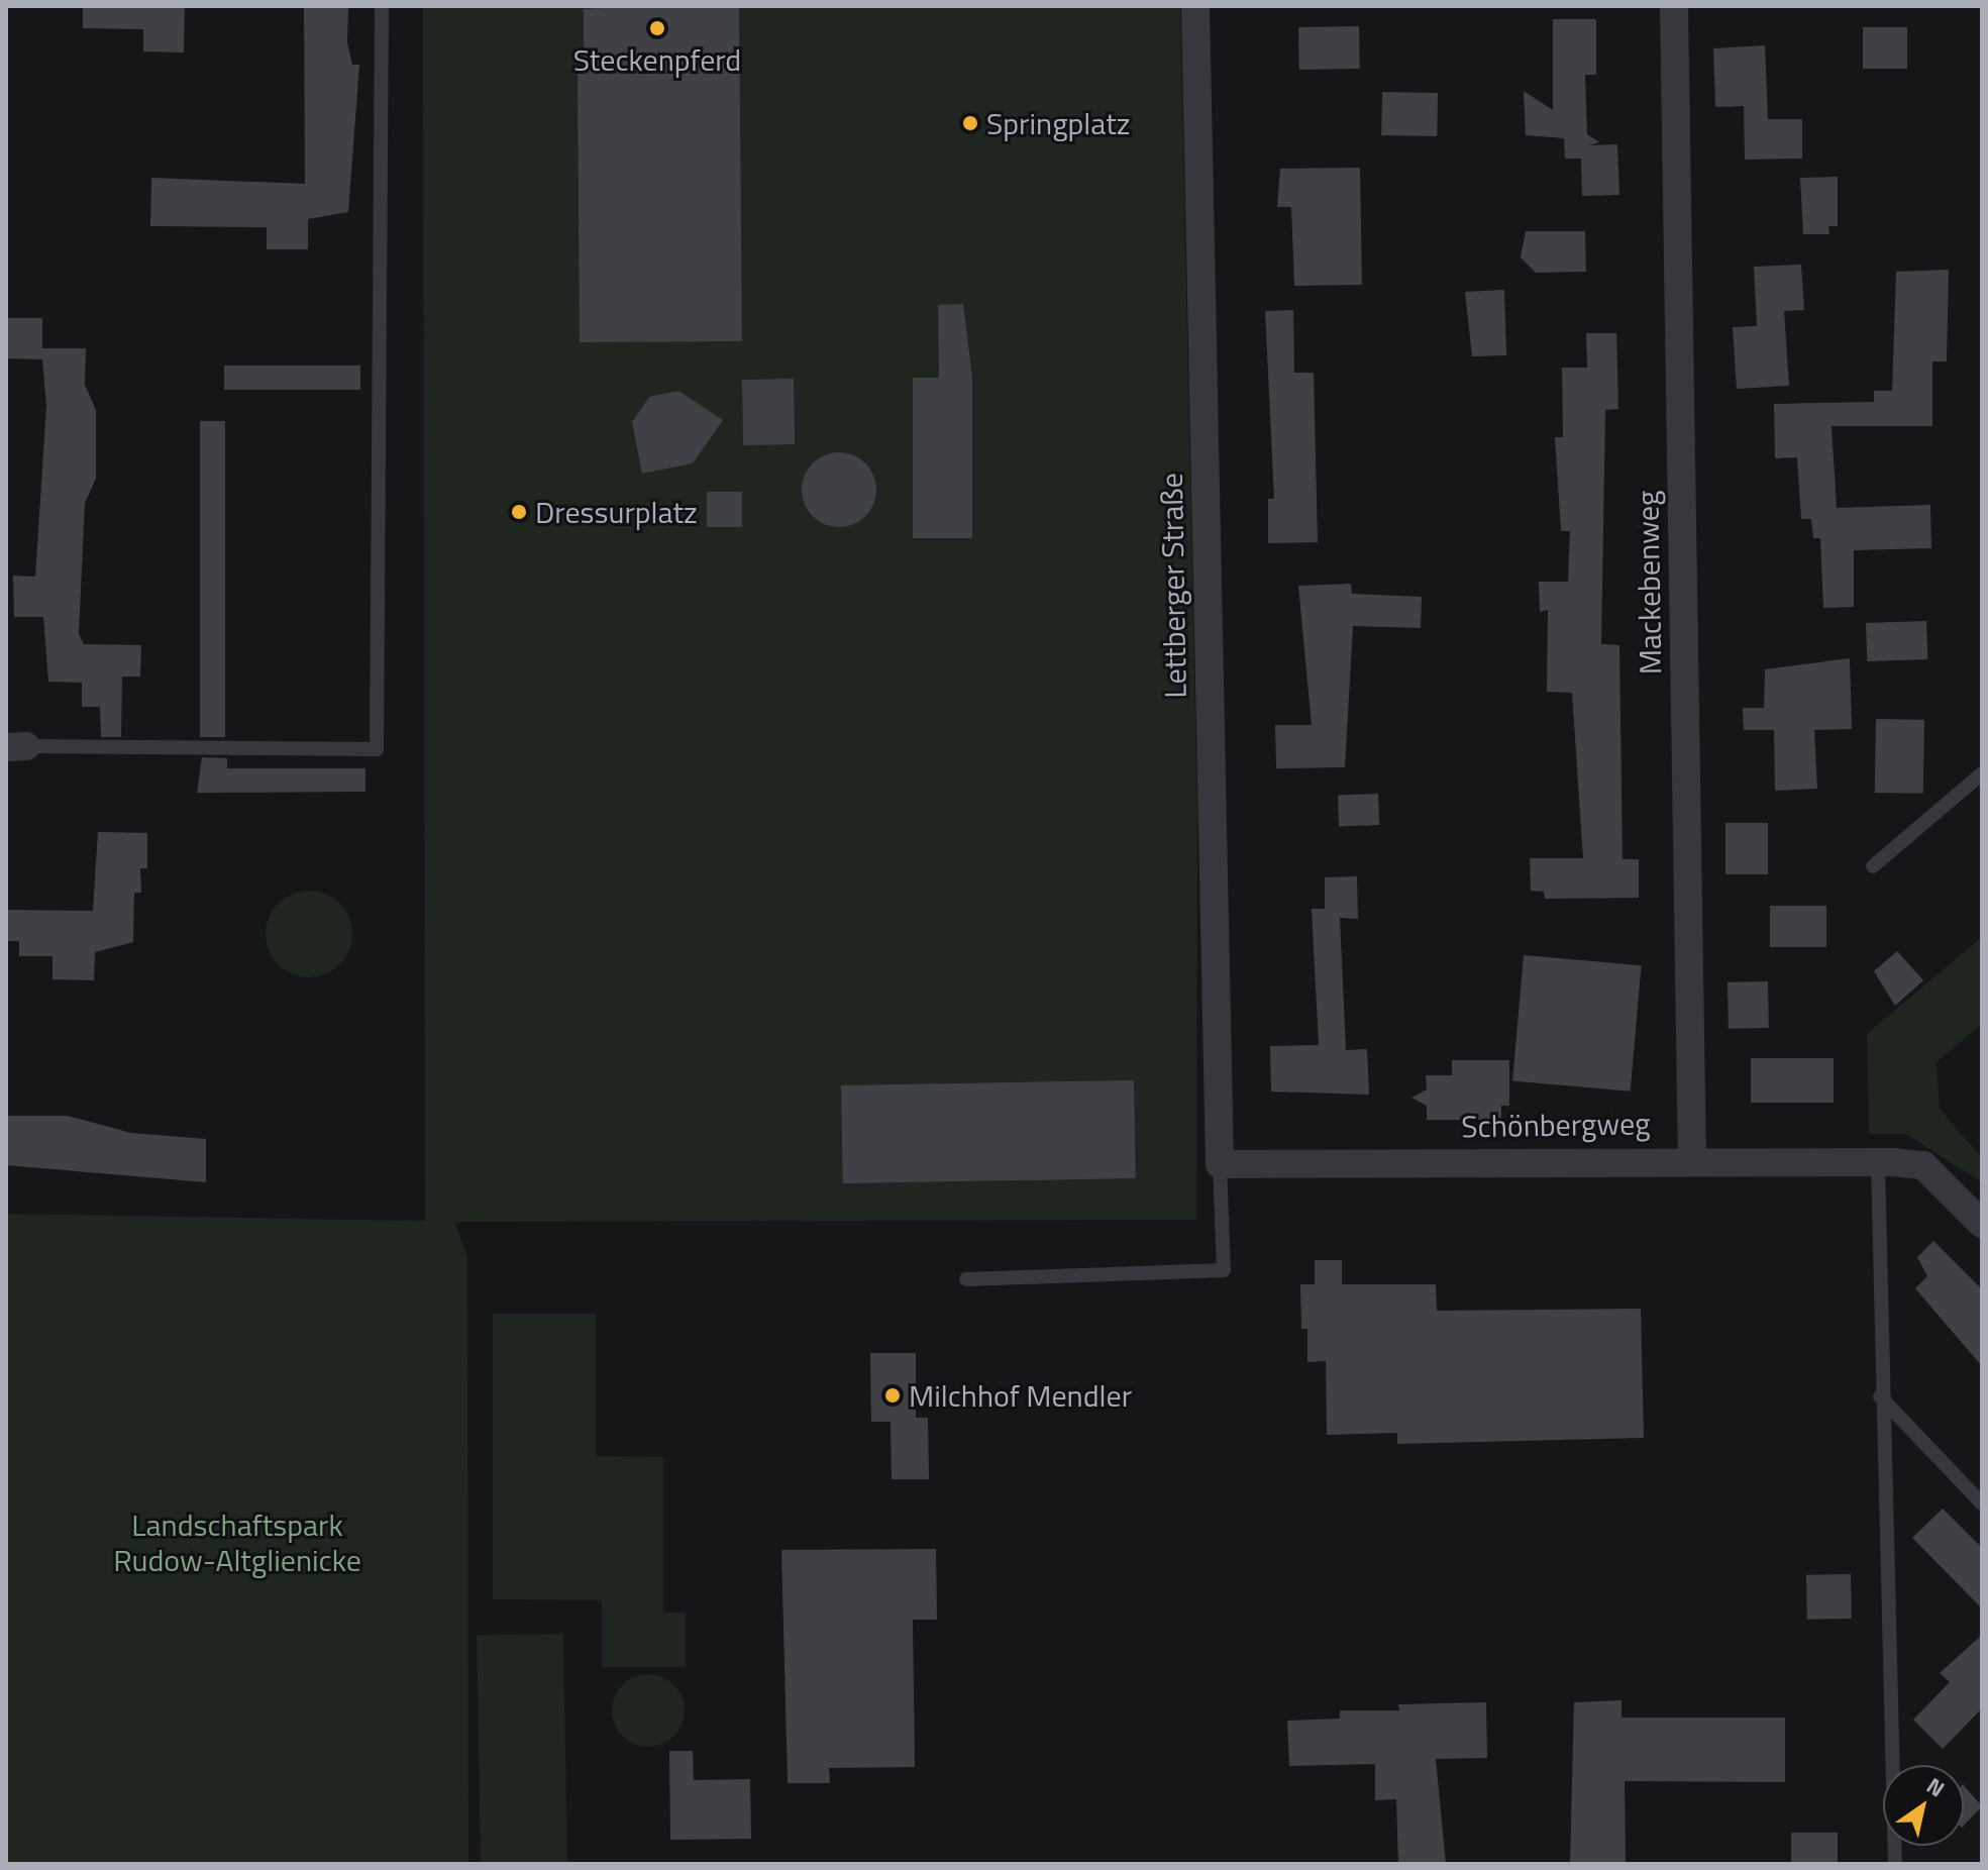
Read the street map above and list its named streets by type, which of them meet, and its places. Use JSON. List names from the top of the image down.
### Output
{
  "streets": {
    "street": ["Mackebenweg", "Lettberger Straße", "Schönbergweg"]
  },
  "crossings": [
    ["Mackebenweg", "Schönbergweg"],
    ["Lettberger Straße", "Schönbergweg"]
  ],
  "parks": ["Landschaftspark Rudow-Altglienicke"],
  "places": [
    "Steckenpferd",
    "Springplatz",
    "Dressurplatz",
    "Milchhof Mendler"
  ],
  "north": "top right"
}
